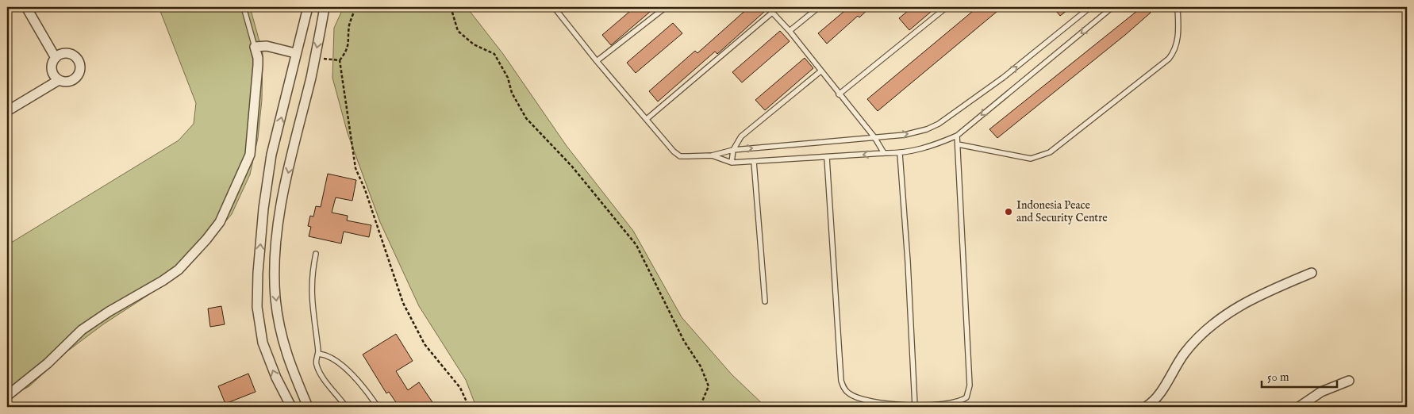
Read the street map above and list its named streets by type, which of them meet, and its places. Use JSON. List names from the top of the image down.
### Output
{
  "places": ["Indonesia Peace and Security Centre"],
  "scale_bar": "50 m"
}
